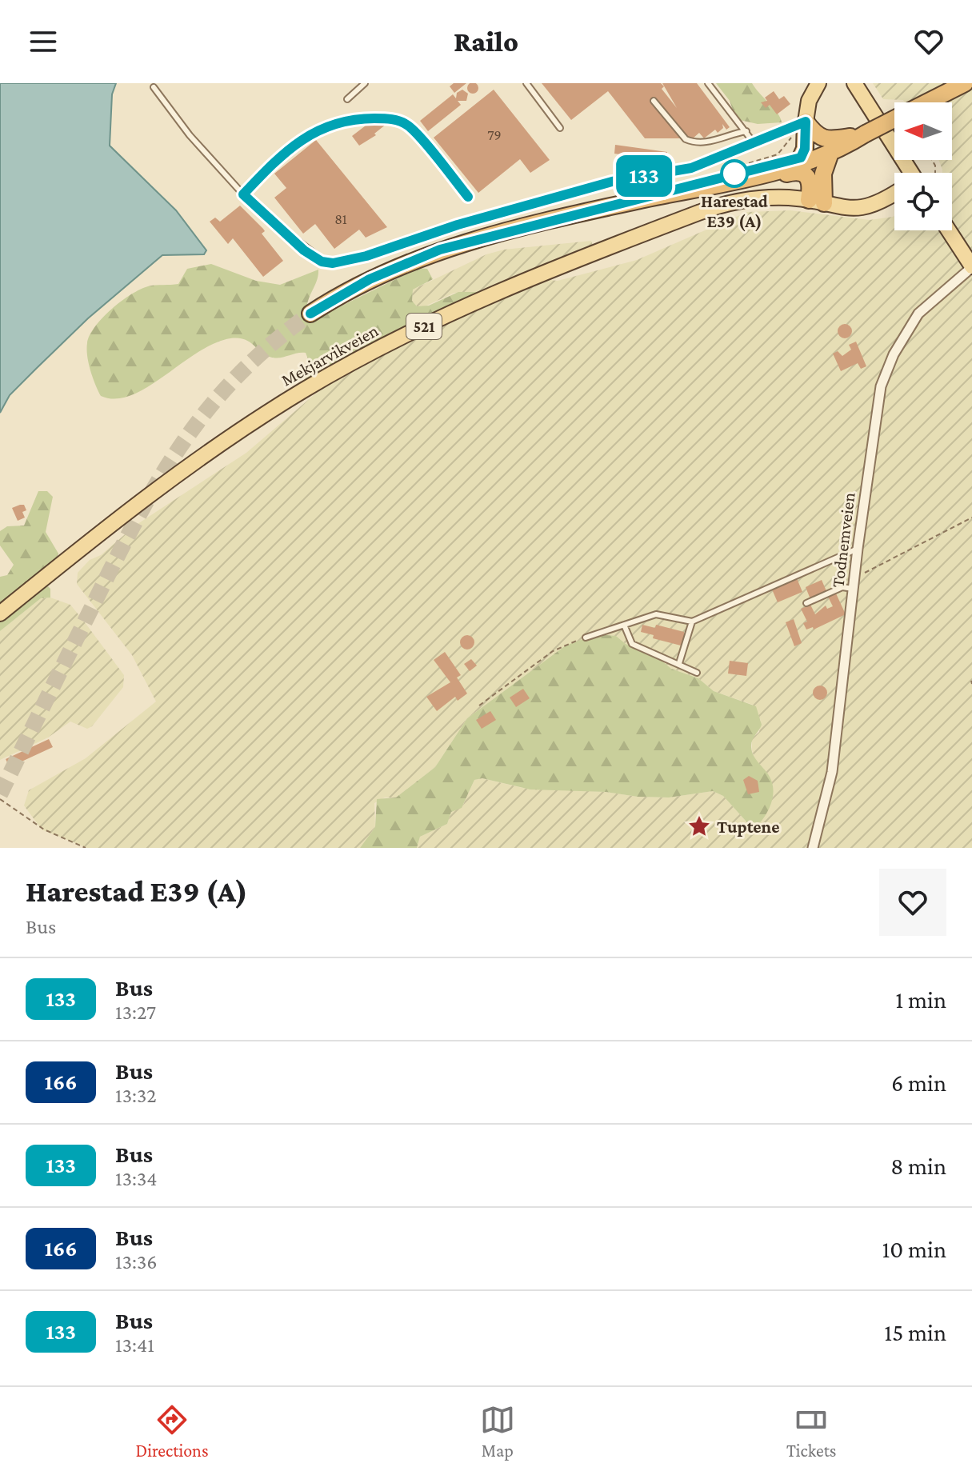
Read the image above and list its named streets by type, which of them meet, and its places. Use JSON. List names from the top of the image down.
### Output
{
  "streets": {
    "main road": ["521", "Mekjarvikveien"],
    "street": ["Todnemveien"]
  },
  "places": {
    "other": ["Harestad E39 (A)"],
    "place": ["Tuptene"]
  },
  "lines": ["bus line 133"],
  "house_numbers": ["79", "81"],
  "north": "left",
  "page": {
    "header": "Railo",
    "on_map": "133",
    "heading": ["Harestad E39 (A)", "Bus"],
    "list": [
      {
        "mark": "133",
        "name": "Bus",
        "note": "13:27",
        "value": "1 min"
      },
      {
        "mark": "166",
        "name": "Bus",
        "note": "13:32",
        "value": "6 min"
      },
      {
        "mark": "133",
        "name": "Bus",
        "note": "13:34",
        "value": "8 min"
      },
      {
        "mark": "166",
        "name": "Bus",
        "note": "13:36",
        "value": "10 min"
      },
      {
        "mark": "133",
        "name": "Bus",
        "note": "13:41",
        "value": "15 min"
      }
    ],
    "tabs": ["Directions", "Map", "Tickets"]
  }
}
